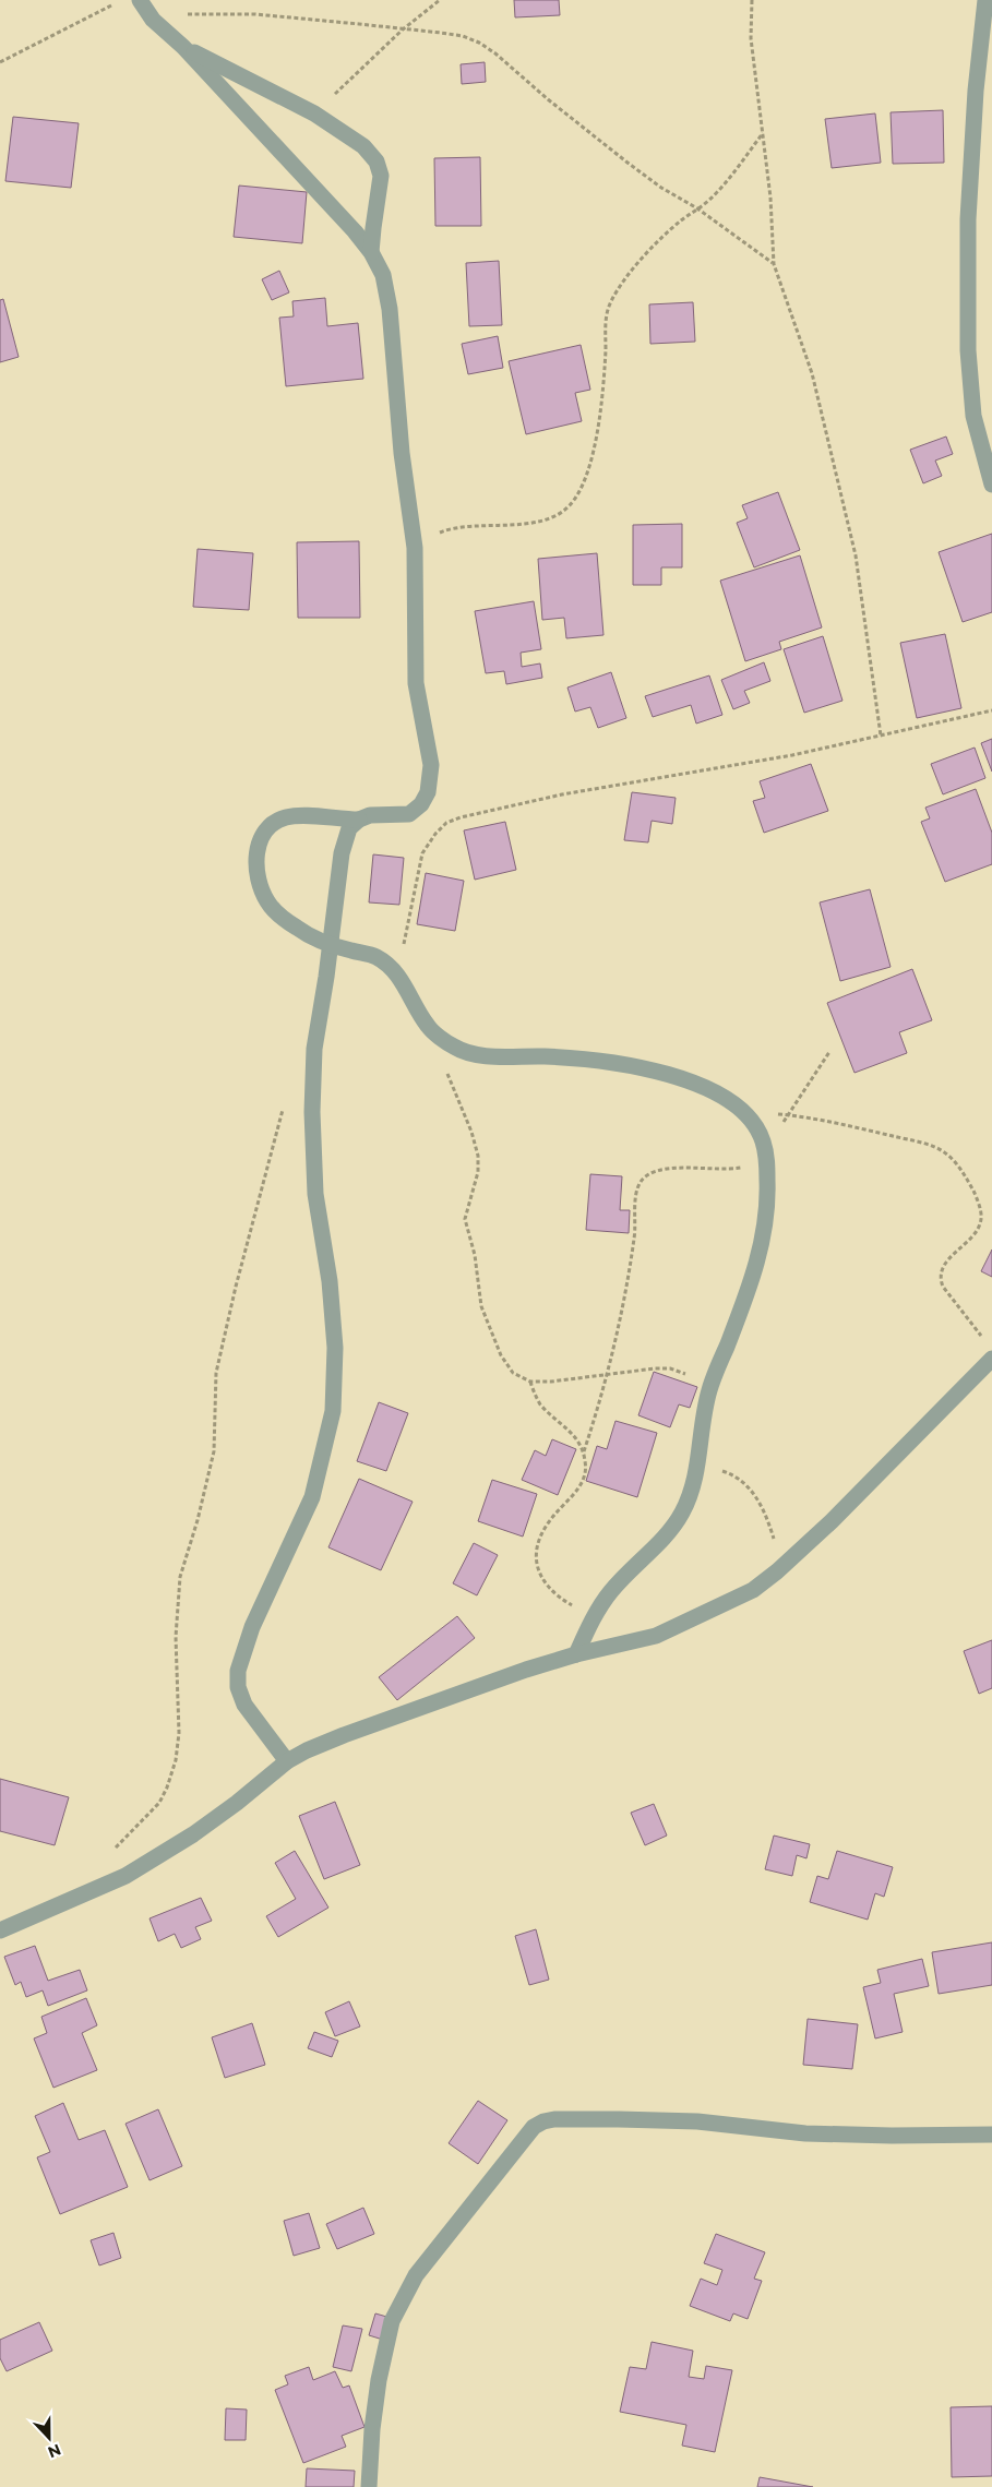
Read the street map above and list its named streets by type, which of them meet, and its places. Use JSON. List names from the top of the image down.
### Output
{
  "north": "bottom"
}
